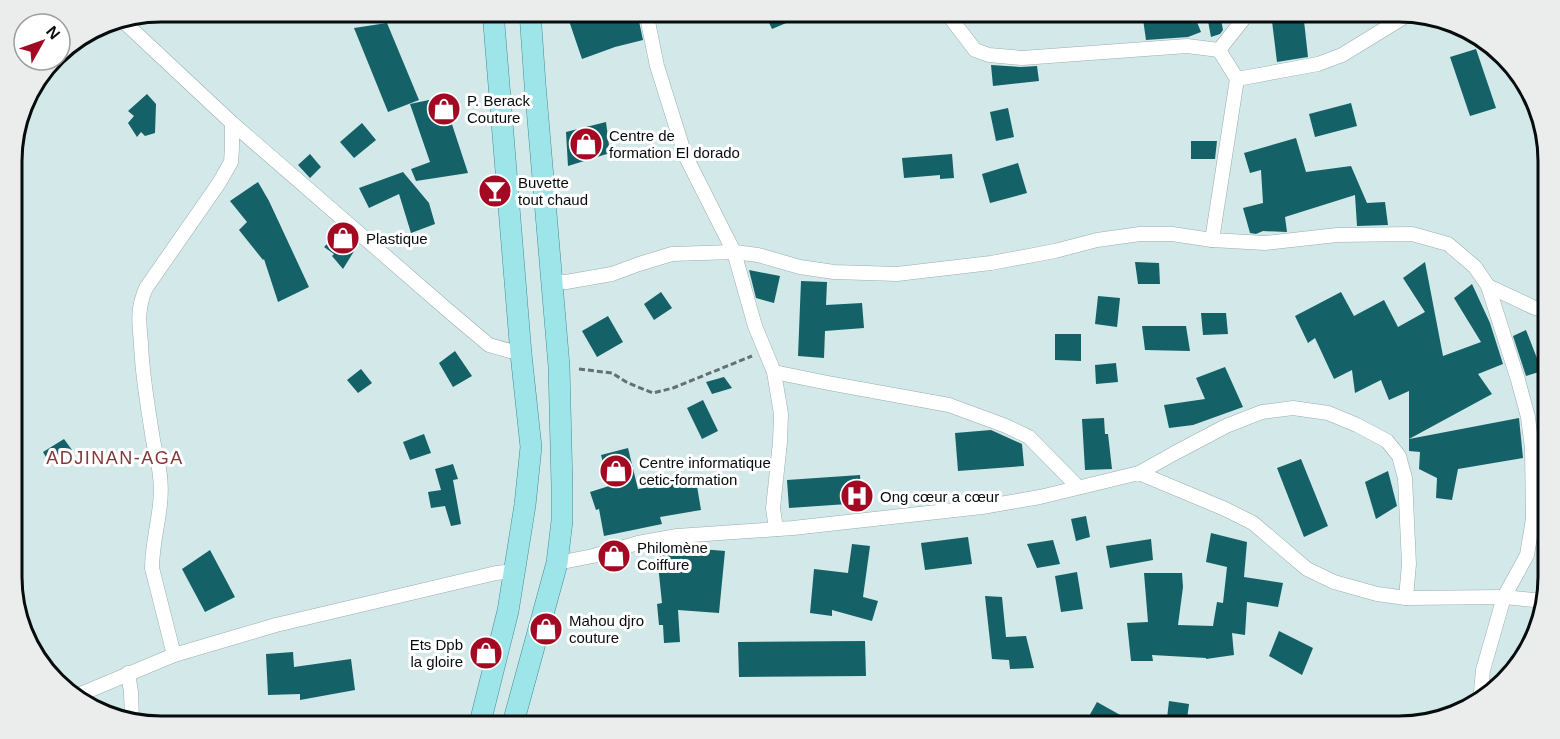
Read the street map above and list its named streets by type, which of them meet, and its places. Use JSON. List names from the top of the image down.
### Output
{
  "districts": ["ADJINAN-AGA"],
  "places": {
    "shop": [
      "P. Berack Couture",
      "Centre de formation El dorado",
      "Plastique",
      "Centre informatique cetic-formation",
      "Philomène Coiffure",
      "Mahou djro couture",
      "Ets Dpb la gloire"
    ],
    "bar": ["Buvette tout chaud"],
    "hospital": ["Ong cœur a cœur"]
  },
  "north": "top right"
}
